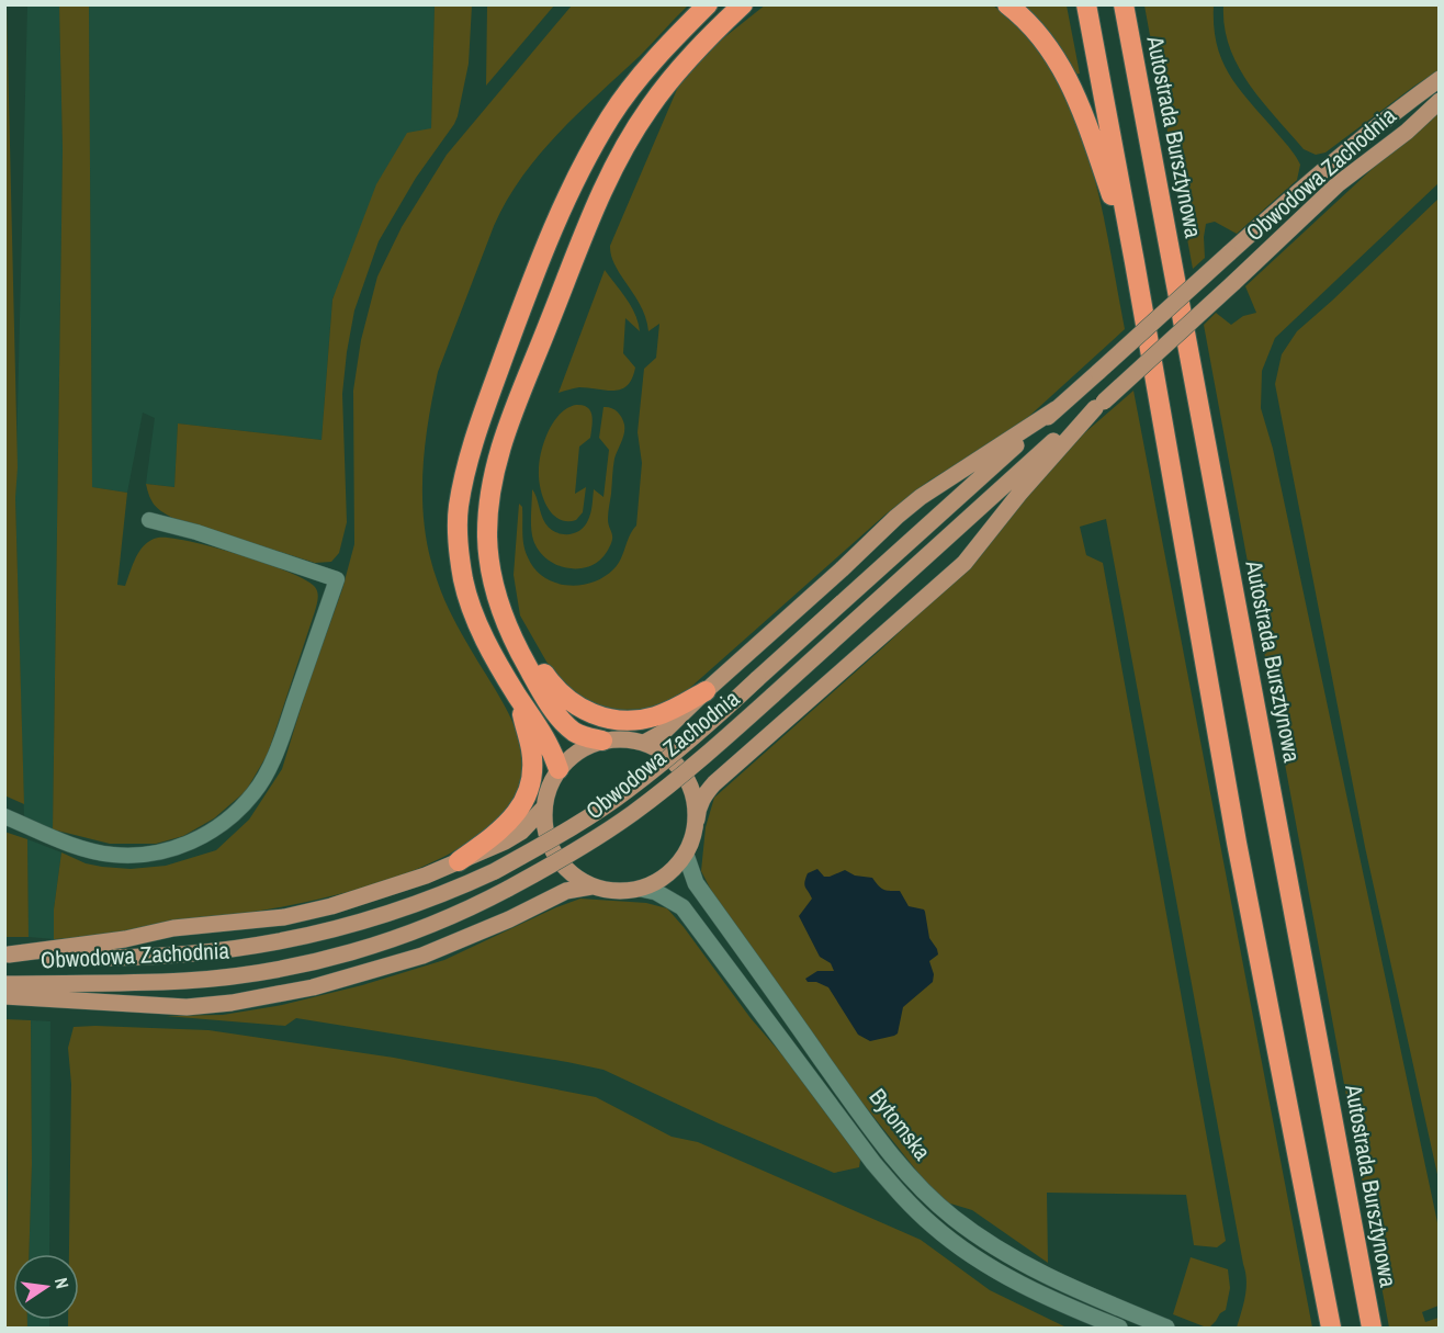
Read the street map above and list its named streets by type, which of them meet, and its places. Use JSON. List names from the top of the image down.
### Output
{
  "streets": {
    "highway": ["Autostrada Bursztynowa"],
    "main road": ["Obwodowa Zachodnia"],
    "street": ["Bytomska"]
  },
  "north": "right"
}
